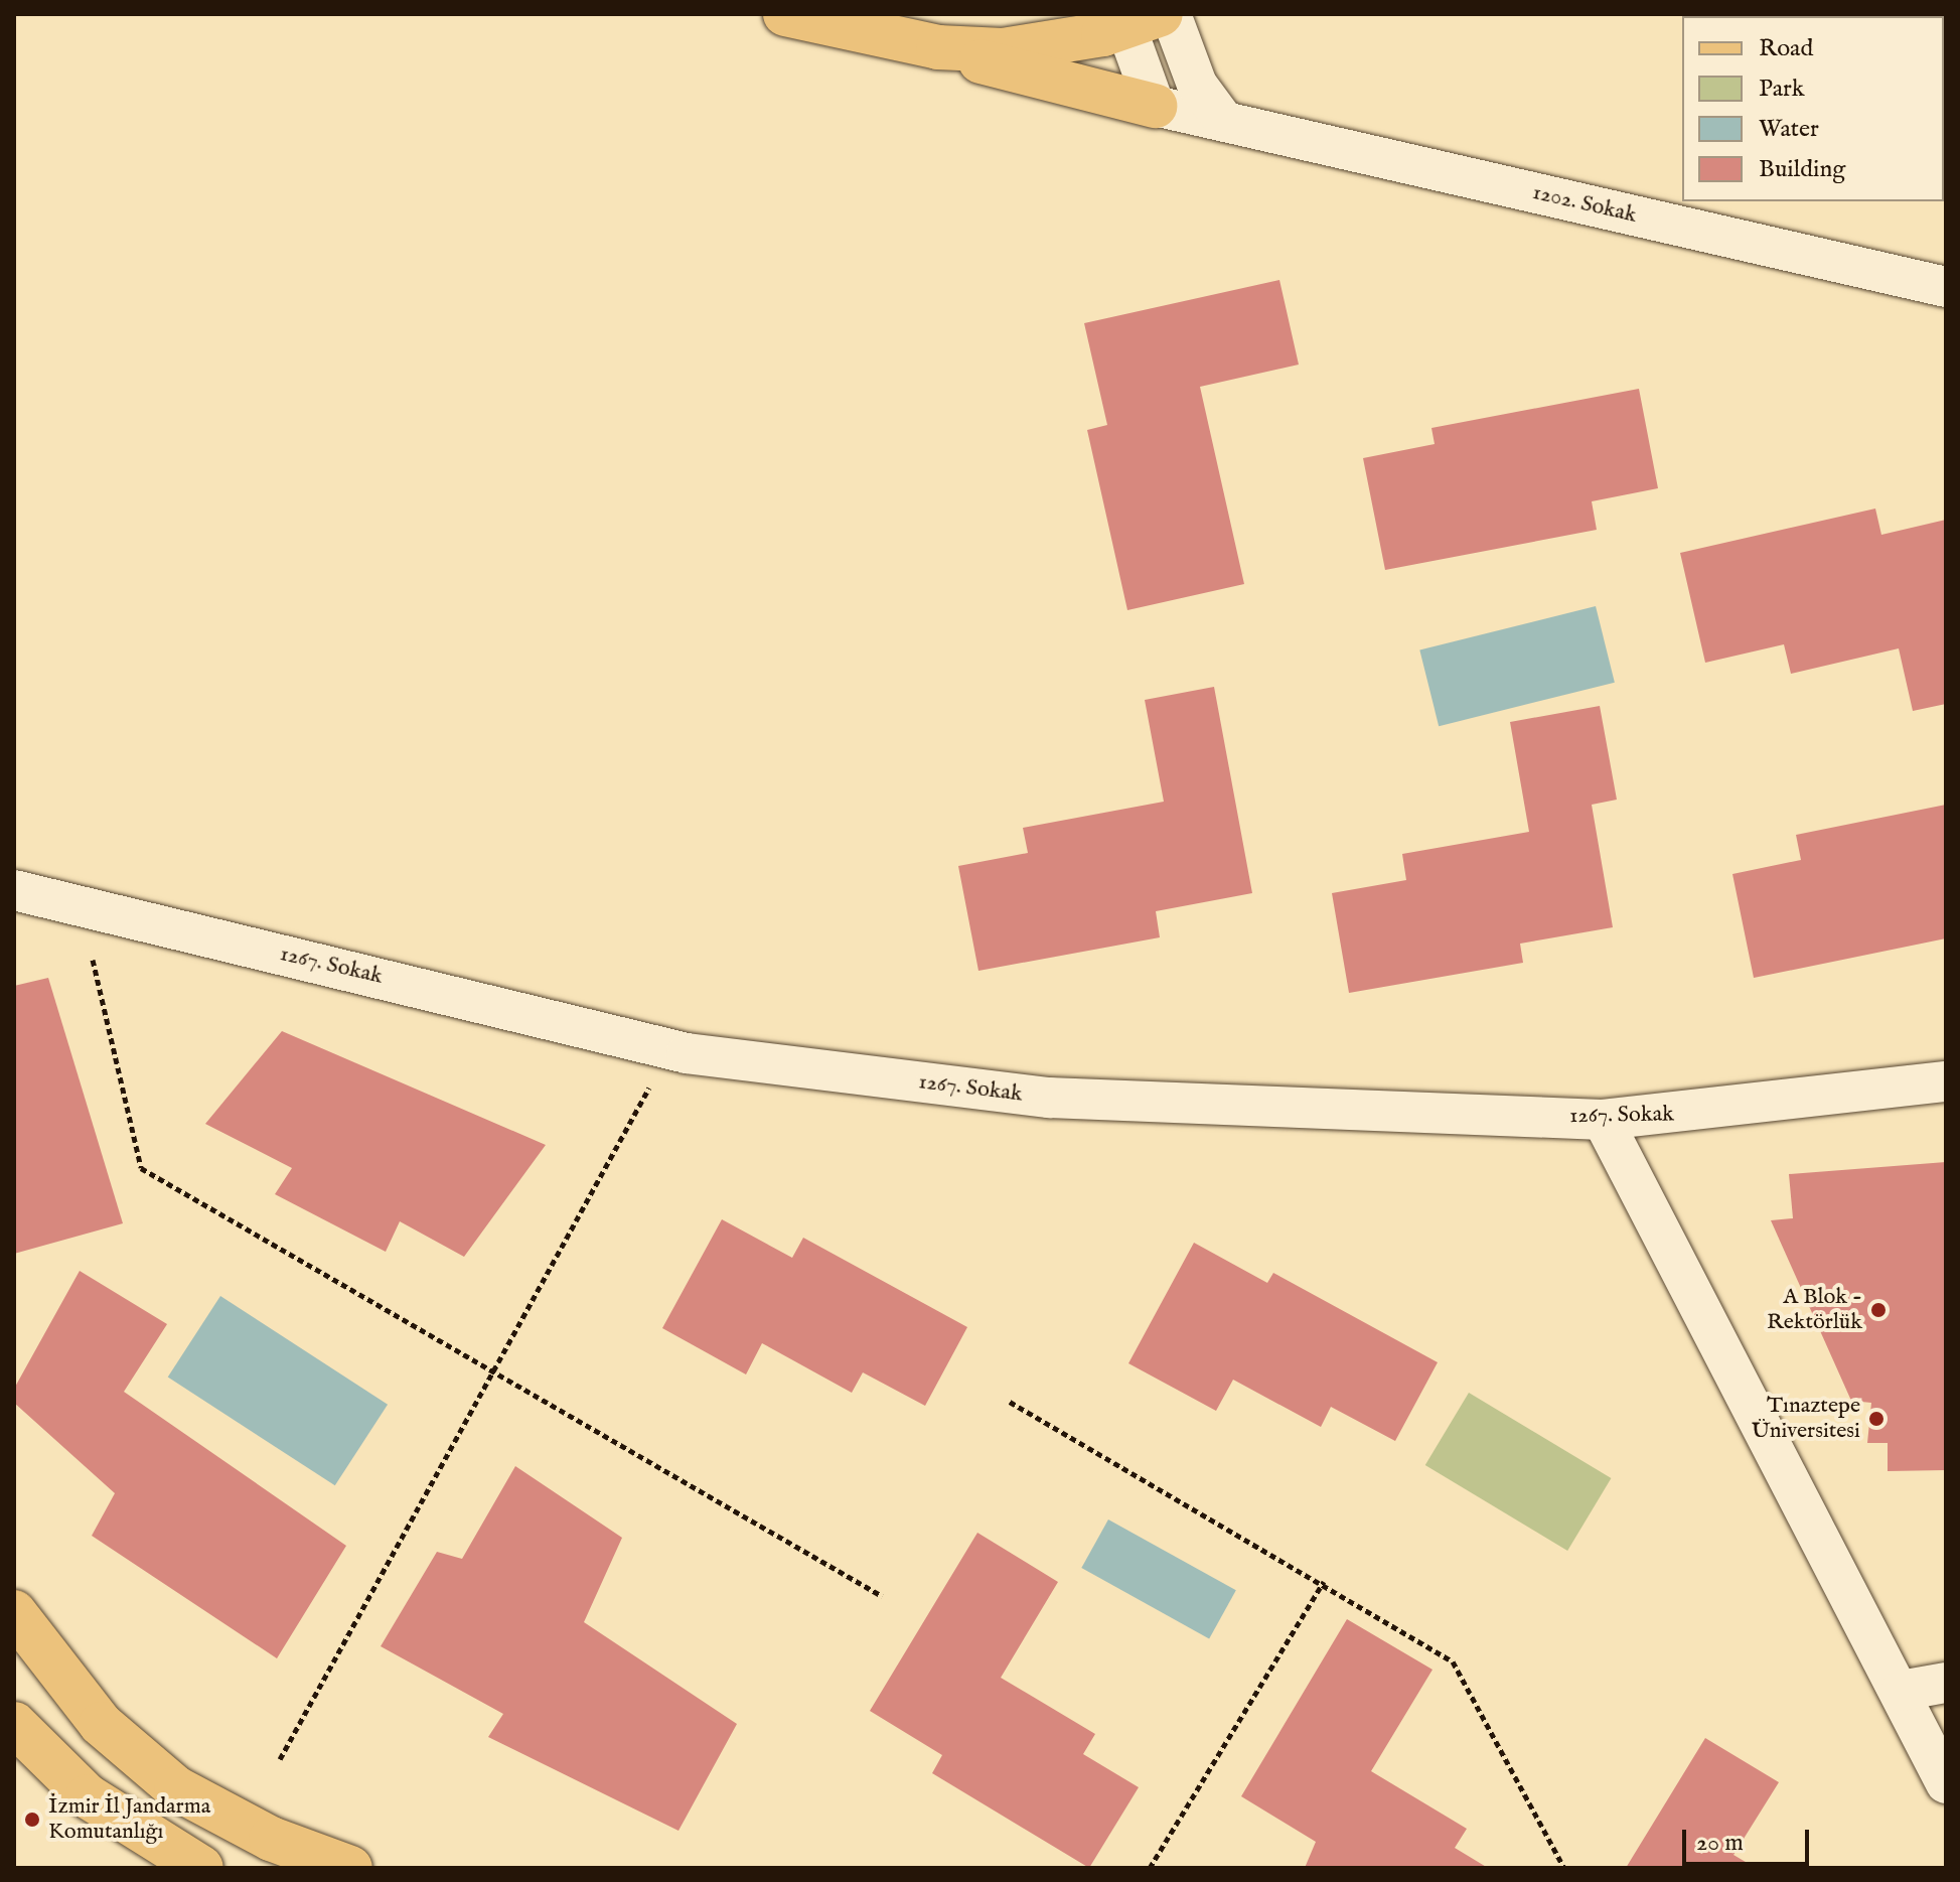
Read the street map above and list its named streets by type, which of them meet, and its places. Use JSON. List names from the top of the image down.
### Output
{
  "streets": {
    "street": ["1202. Sokak", "1267. Sokak"]
  },
  "places": ["A Blok - Rektörlük", "Tınaztepe Üniversitesi", "İzmir İl Jandarma Komutanlığı"],
  "legend": [
    "Road",
    "Park",
    "Water",
    "Building"
  ],
  "scale_bar": "20 m"
}
